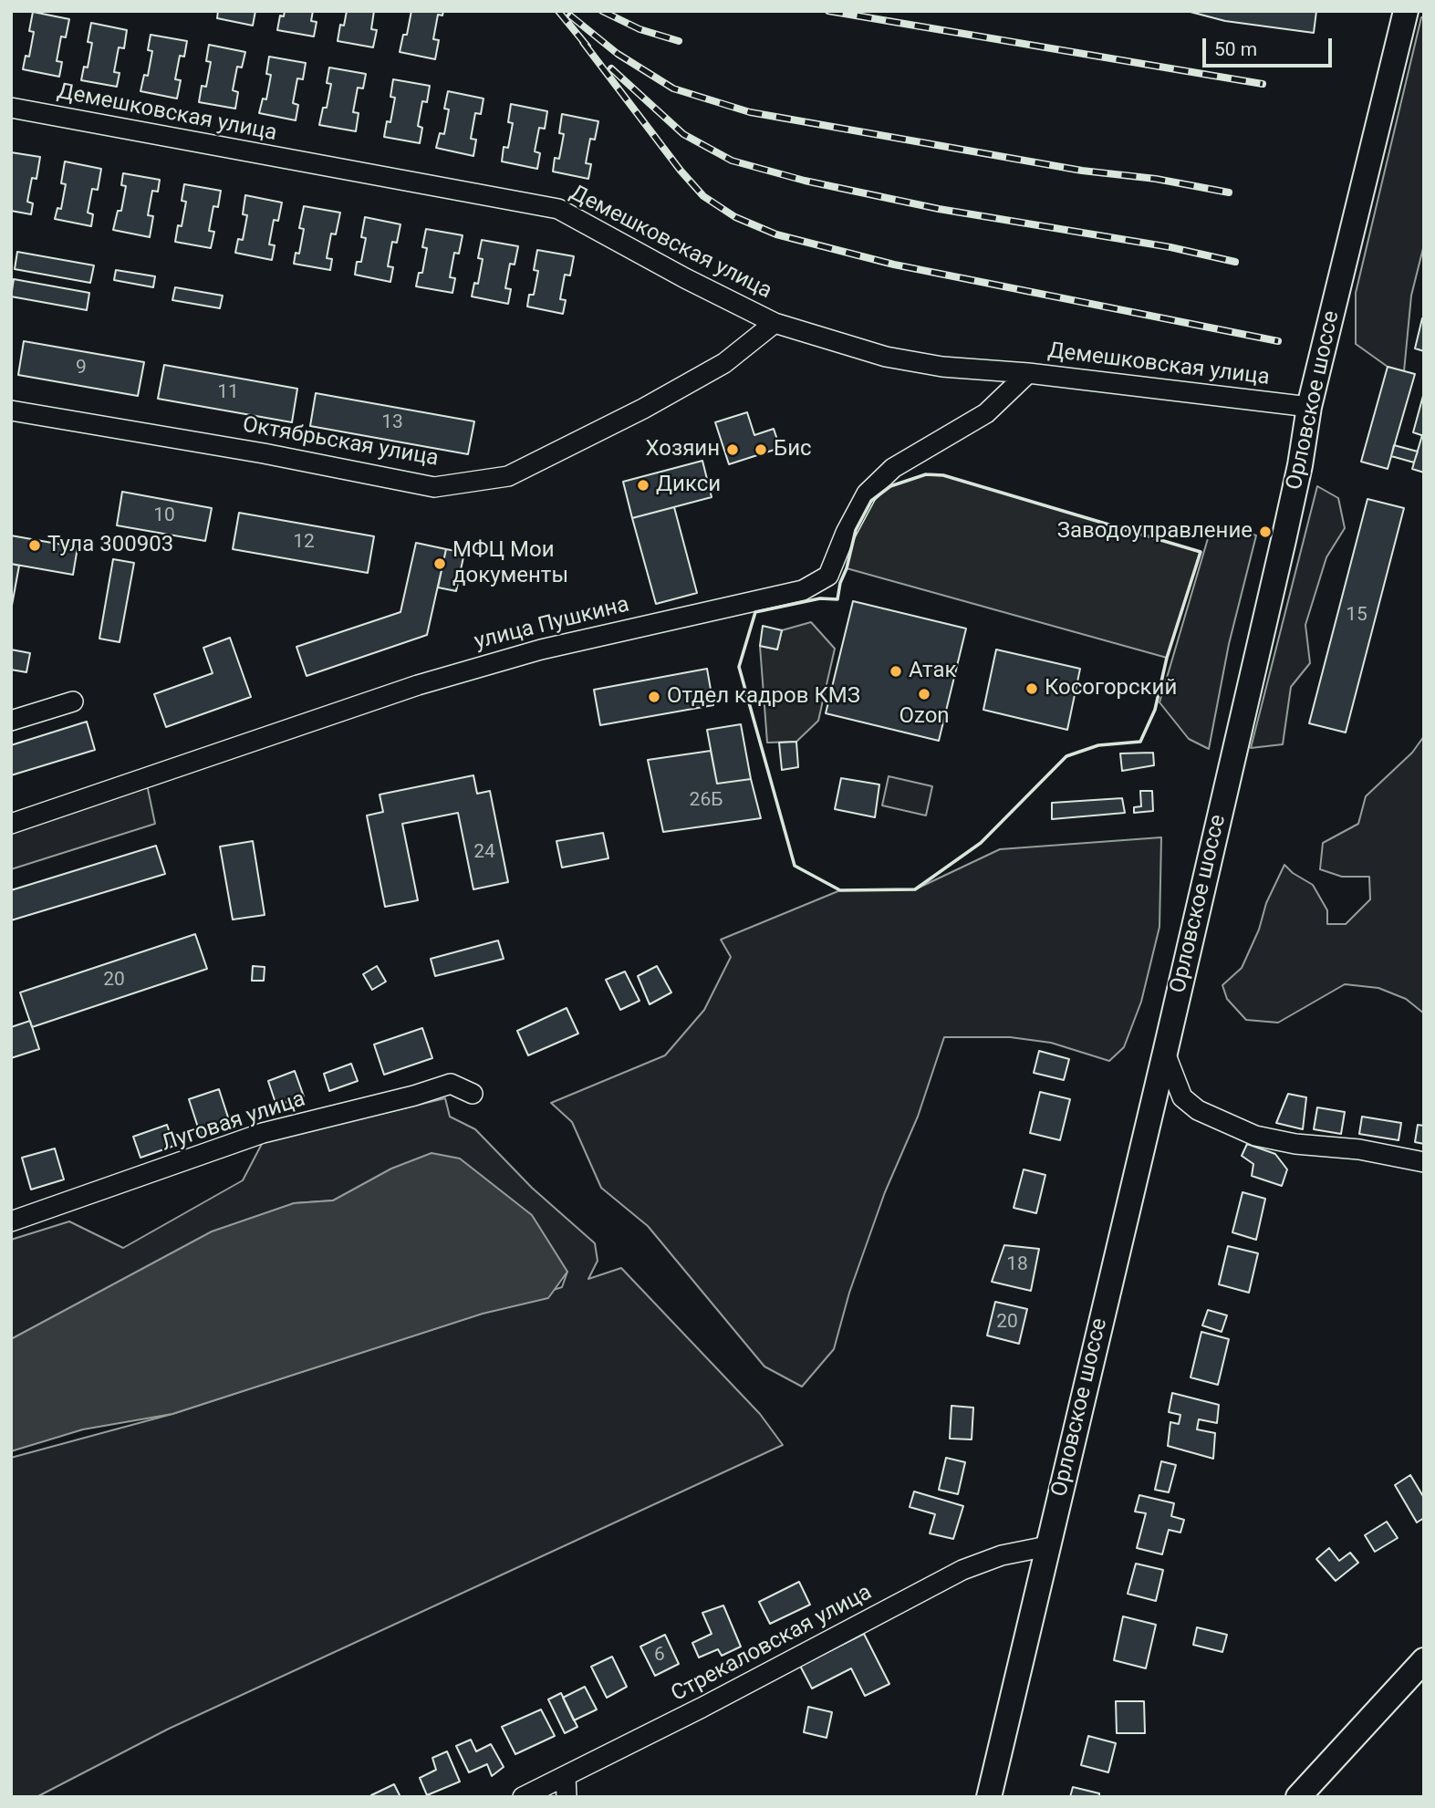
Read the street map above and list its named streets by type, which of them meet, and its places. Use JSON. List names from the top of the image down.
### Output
{
  "streets": {
    "main road": ["Орловское шоссе"],
    "street": [
      "Демешковская улица",
      "Октябрьская улица",
      "улица Пушкина",
      "Луговая улица",
      "Стрекаловская улица"
    ]
  },
  "crossings": [
    ["Демешковская улица", "Орловское шоссе"],
    ["Демешковская улица", "Октябрьская улица"],
    ["Демешковская улица", "улица Пушкина"],
    ["Орловское шоссе", "Стрекаловская улица"]
  ],
  "places": [
    "Хозяин",
    "Бис",
    "Дикси",
    "Заводоуправление",
    "Тула 300903",
    "МФЦ Мои документы",
    "Атак",
    "Косогорский",
    "Ozon",
    "Отдел кадров КМЗ"
  ],
  "house_numbers": [
    "9",
    "11",
    "13",
    "10",
    "12",
    "15",
    "26Б",
    "24",
    "20",
    "18",
    "20",
    "6"
  ],
  "scale_bar": "50 m"
}
